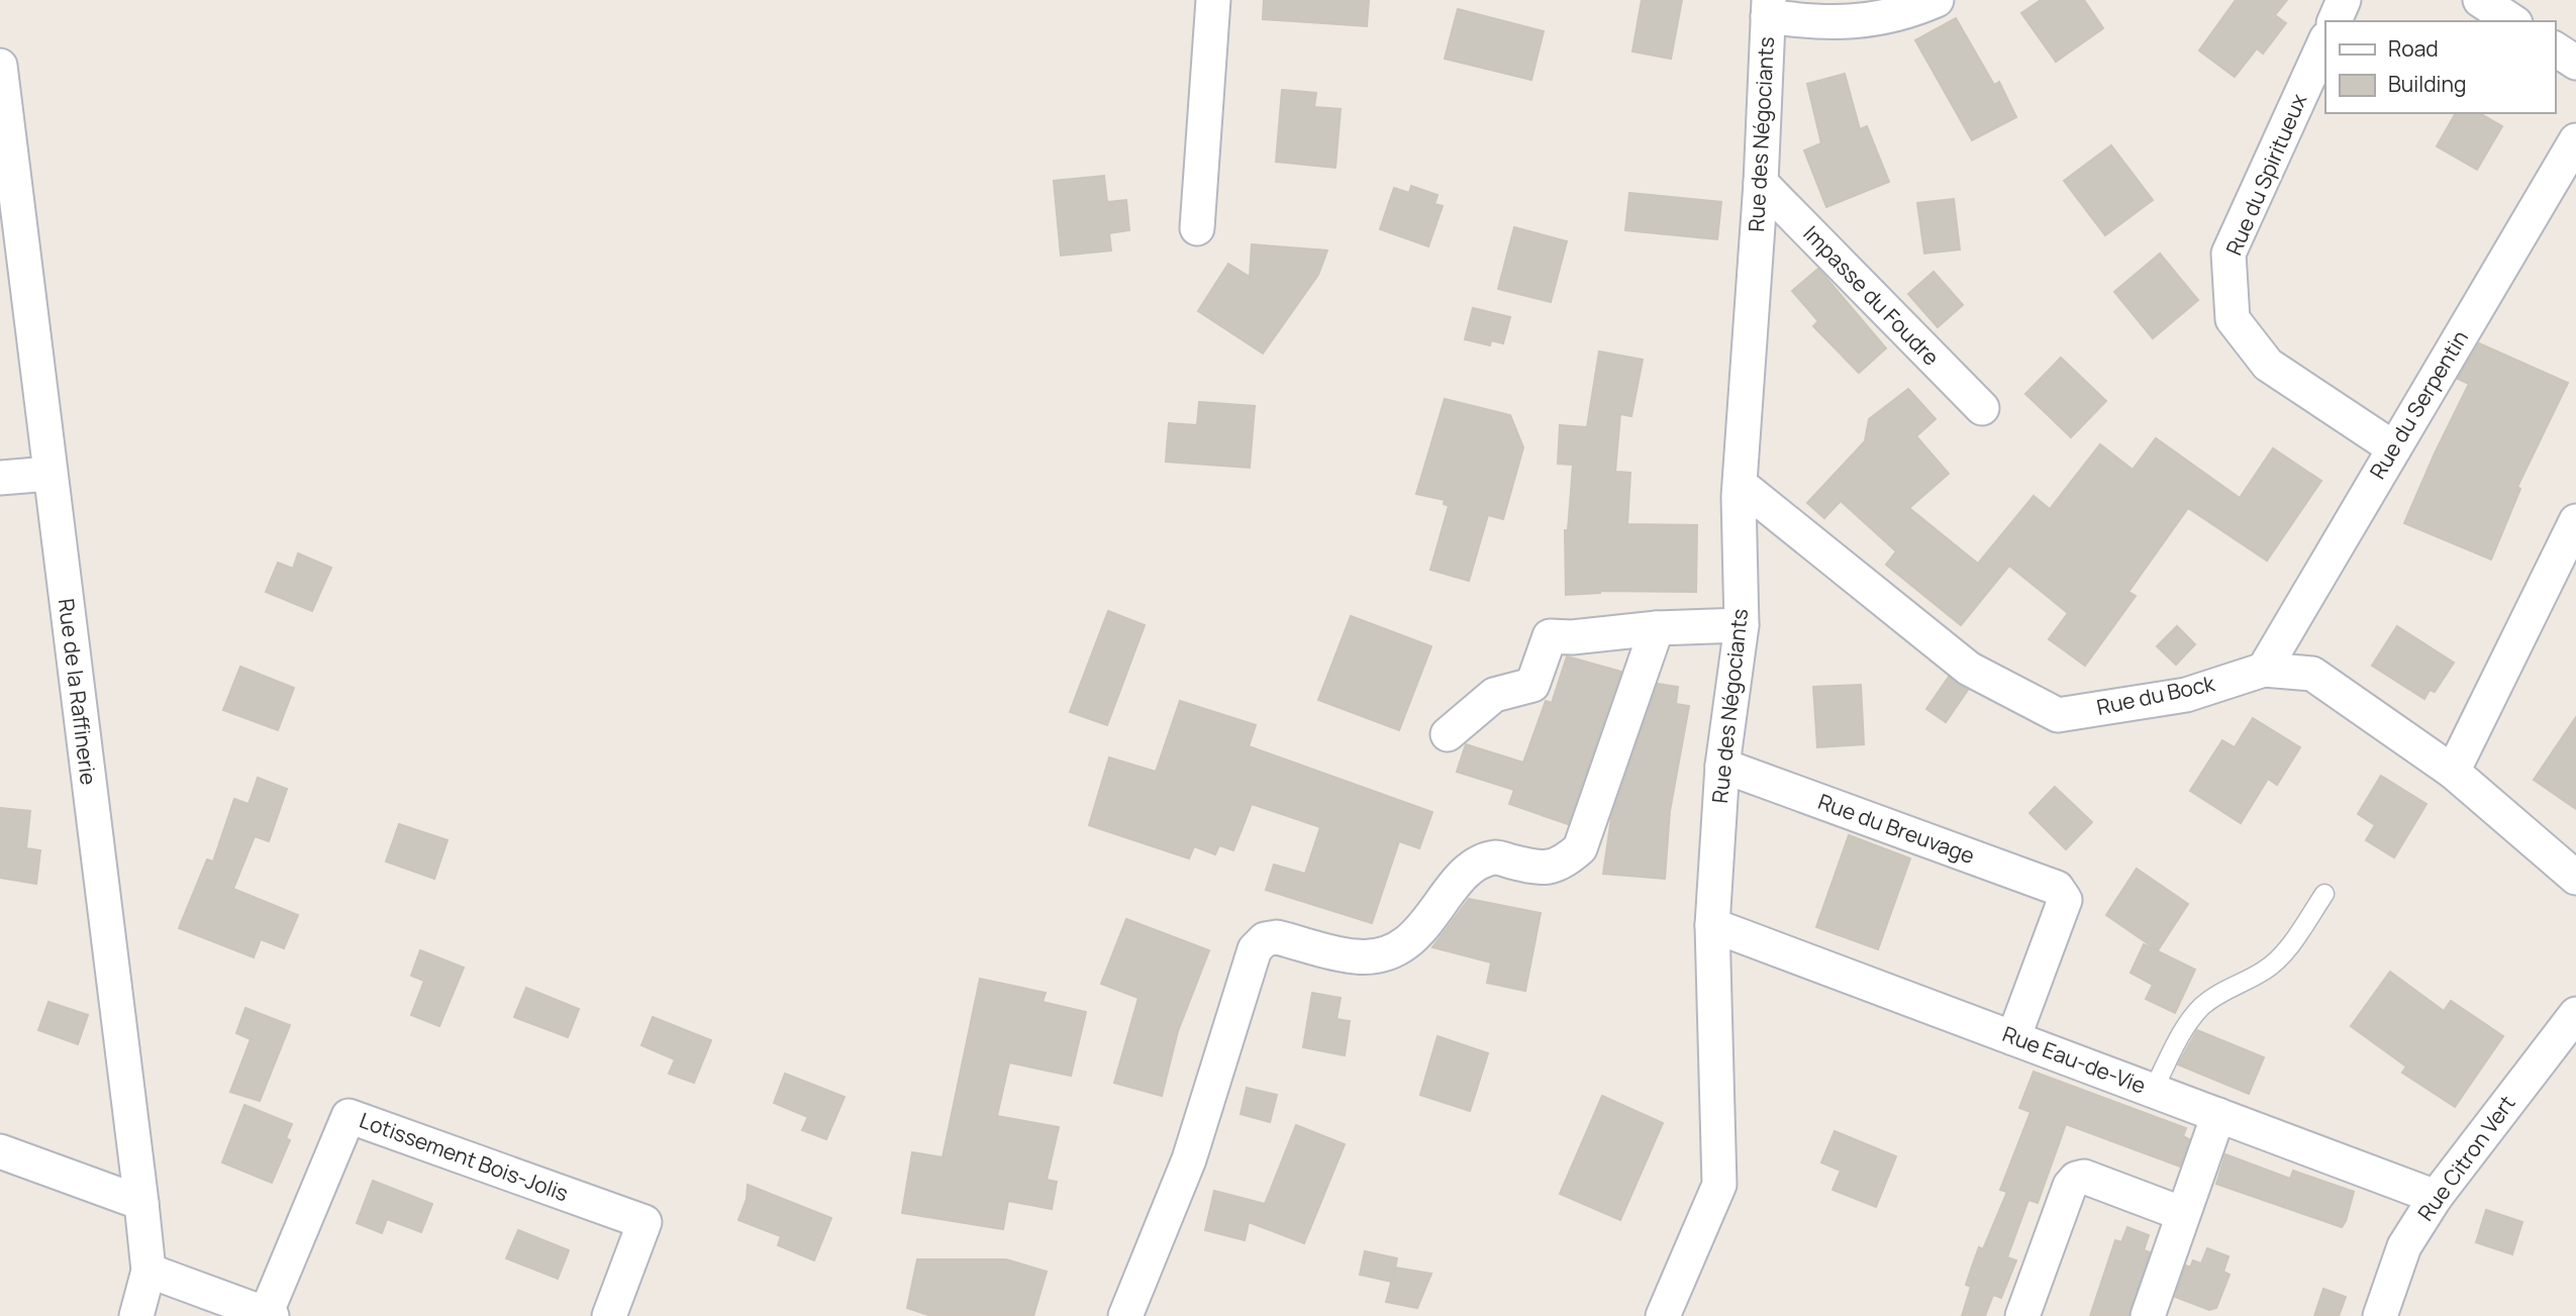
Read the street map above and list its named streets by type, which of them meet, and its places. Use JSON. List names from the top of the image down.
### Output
{
  "streets": {
    "street": [
      "Rue des Négociants",
      "Rue du Spiritueux",
      "Impasse du Foudre",
      "Rue du Serpentin",
      "Rue de la Raffinerie",
      "Rue du Bock",
      "Rue du Breuvage",
      "Rue Eau-de-Vie",
      "Lotissement Bois-Jolis",
      "Rue Citron Vert"
    ]
  },
  "crossings": [
    ["Rue des Négociants", "Impasse du Foudre"],
    ["Rue des Négociants", "Rue du Bock"],
    ["Rue des Négociants", "Rue du Breuvage"],
    ["Rue des Négociants", "Rue Eau-de-Vie"],
    ["Rue du Spiritueux", "Rue du Serpentin"],
    ["Rue du Serpentin", "Rue du Bock"],
    ["Rue de la Raffinerie", "Lotissement Bois-Jolis"],
    ["Rue du Breuvage", "Rue Eau-de-Vie"],
    ["Rue Eau-de-Vie", "Rue Citron Vert"]
  ],
  "legend": ["Road", "Building"]
}
